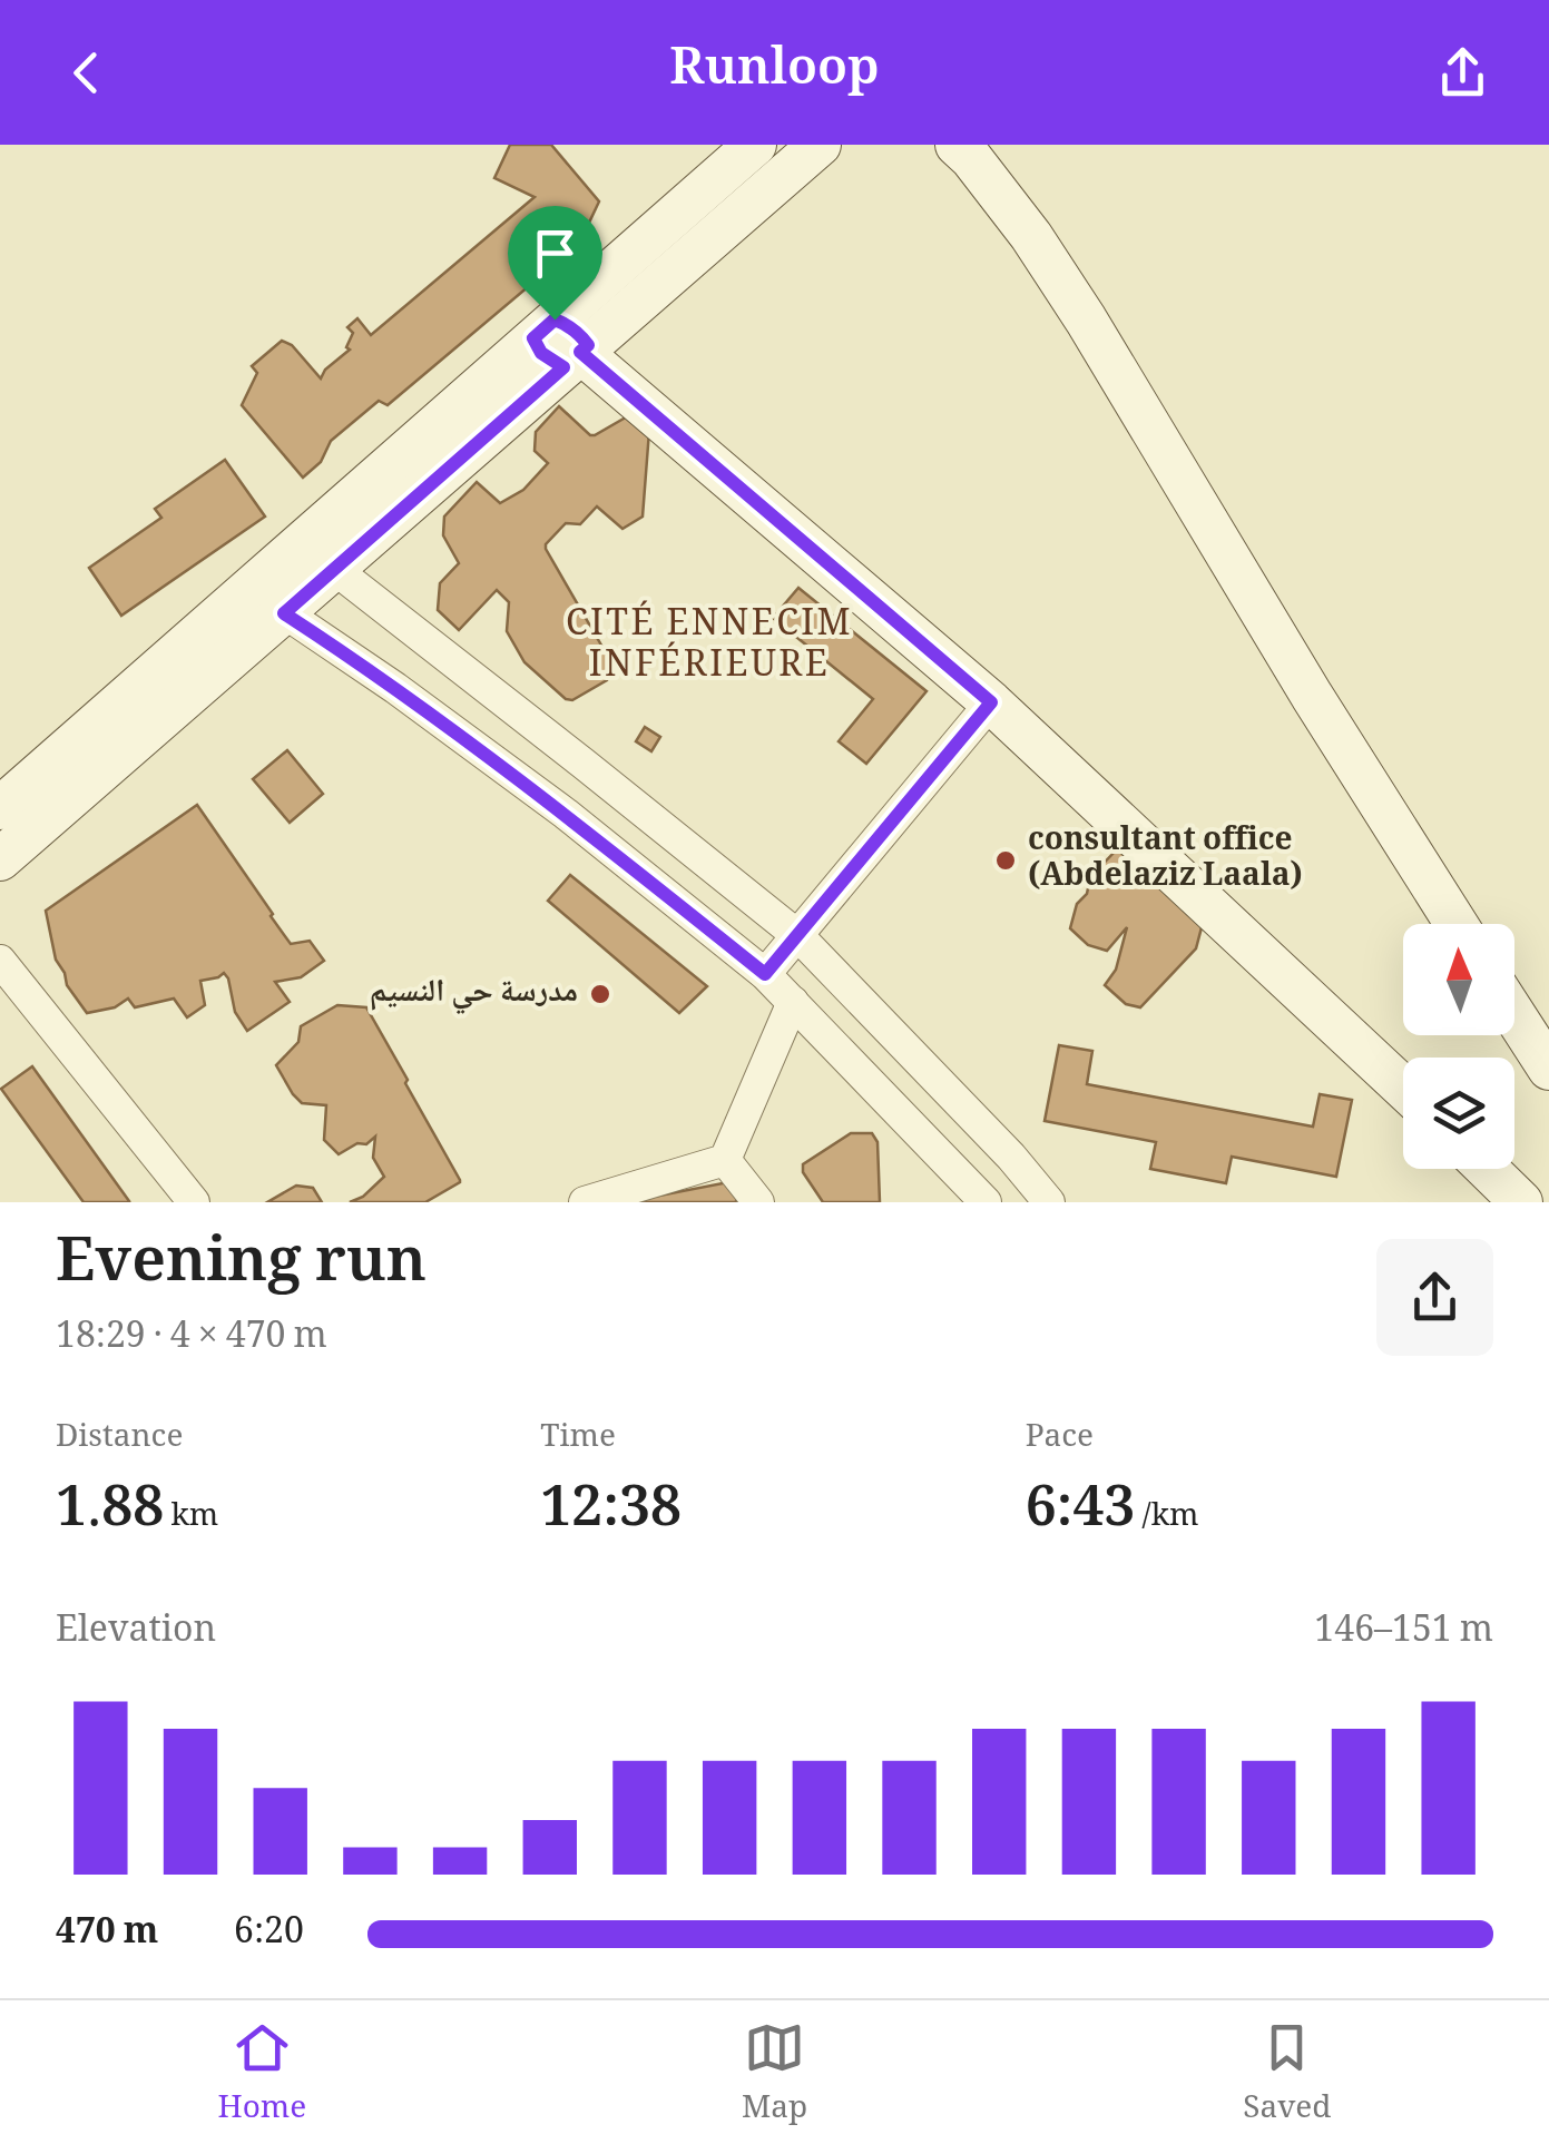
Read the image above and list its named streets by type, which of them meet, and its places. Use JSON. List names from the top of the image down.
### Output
{
  "districts": ["CITÉ ENNECIM INFÉRIEURE"],
  "places": ["consultant office (Abdelaziz Laala)", "مدرسة حي النسيم"],
  "north": "top",
  "page": {
    "header": "Runloop",
    "heading": ["Evening run", "18:29 · 4 × 470 m"],
    "stats": [
      ["Distance", "1.88 km"],
      ["Time", "12:38"],
      ["Pace", "6:43 /km"]
    ],
    "chart": ["Elevation", "146–151 m"],
    "list": [
      {
        "name": "470 m",
        "note": "6:20"
      }
    ],
    "tabs": ["Home", "Map", "Saved"]
  }
}
